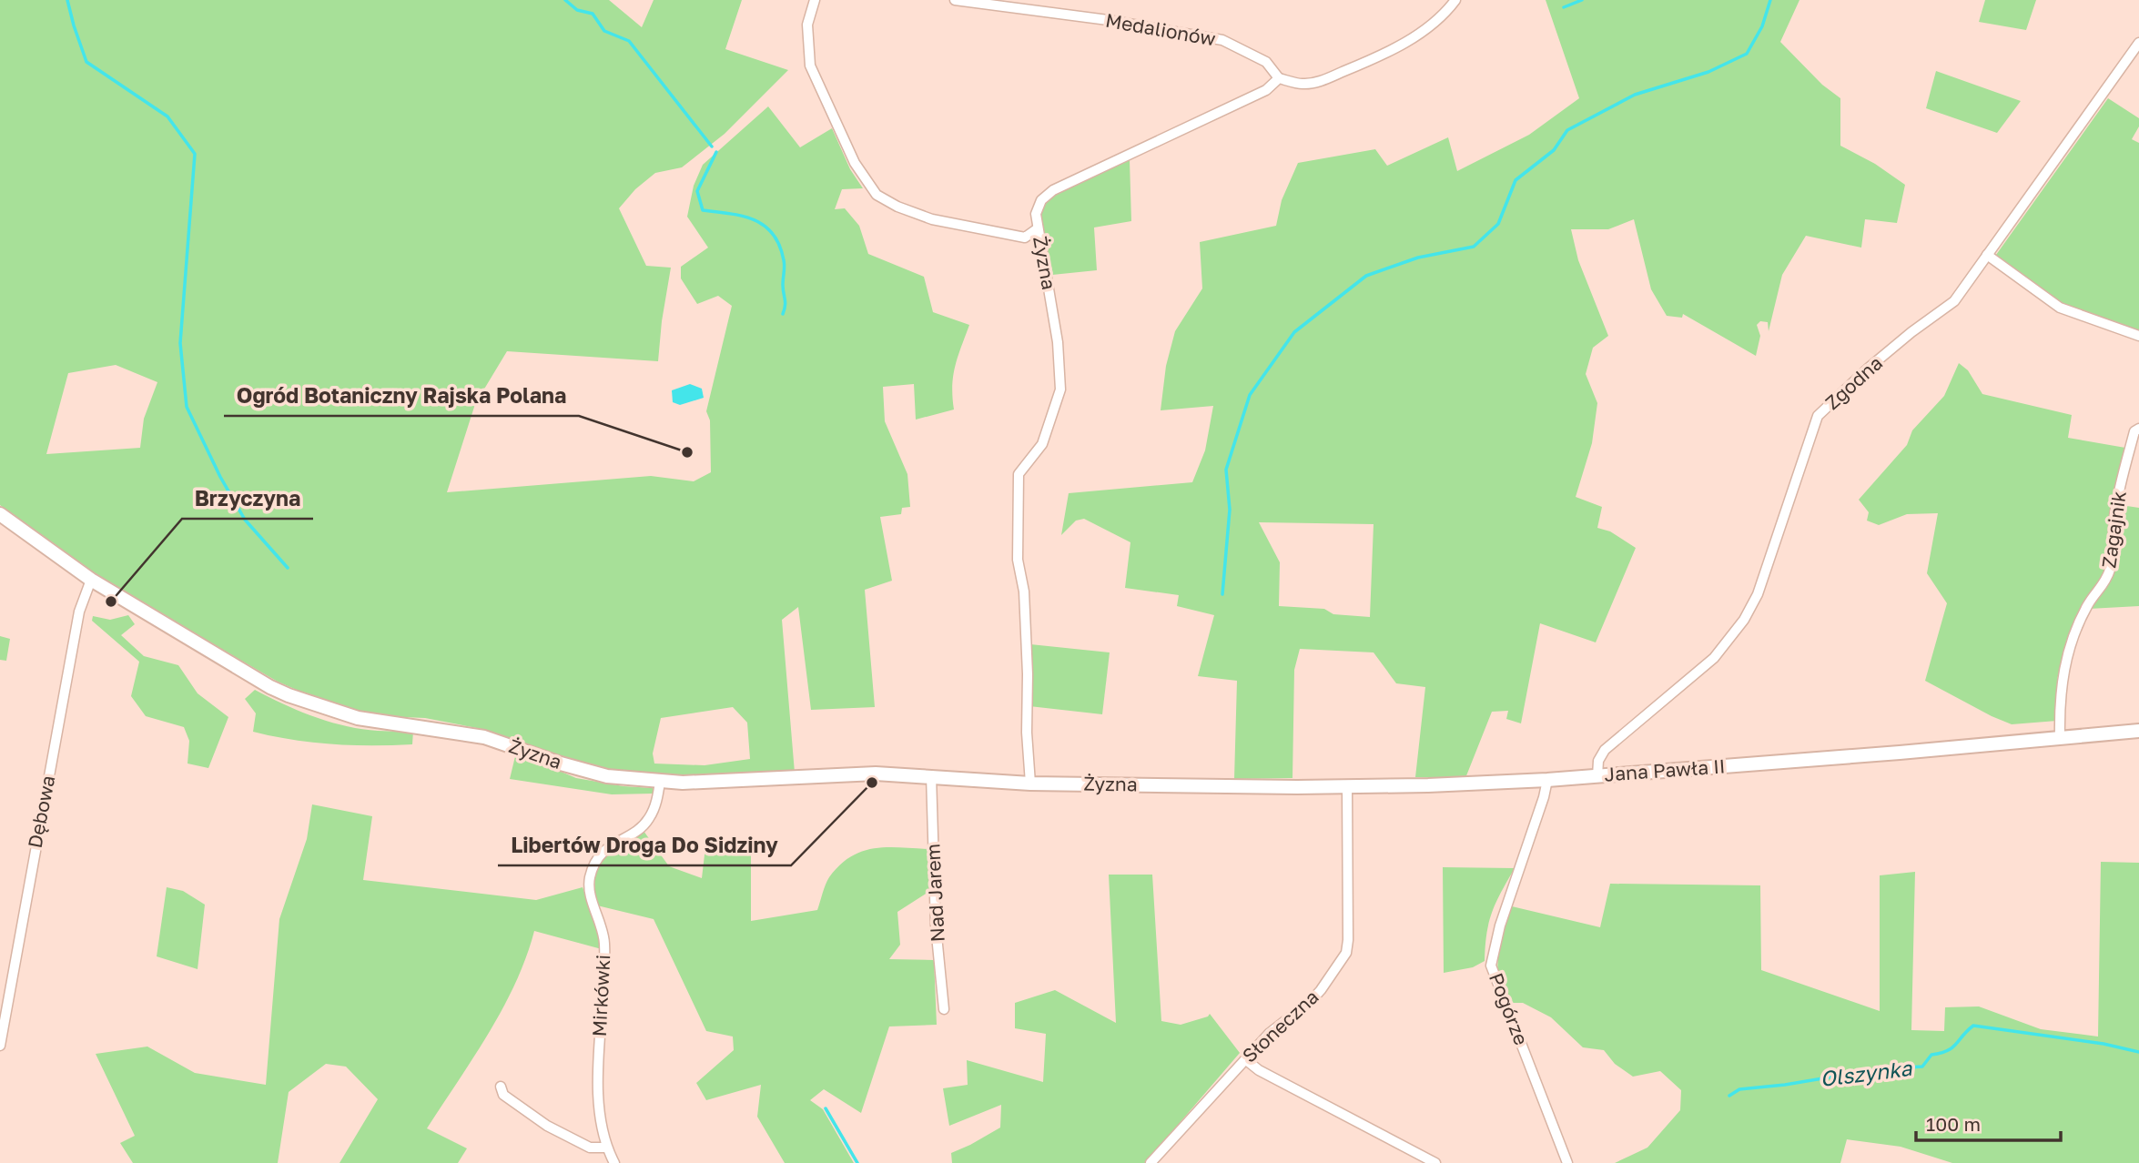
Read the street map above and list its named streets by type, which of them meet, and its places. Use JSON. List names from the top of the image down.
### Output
{
  "streets": {
    "street": [
      "Medalionów",
      "Żyzna",
      "Zgodna",
      "Zagajnik",
      "Jana Pawła II",
      "Dębowa",
      "Nad Jarem",
      "Mirkówki",
      "Pogórze",
      "Słoneczna"
    ]
  },
  "crossings": [
    ["Medalionów", "Żyzna"],
    ["Żyzna", "Jana Pawła II"],
    ["Żyzna", "Dębowa"],
    ["Żyzna", "Nad Jarem"],
    ["Żyzna", "Mirkówki"],
    ["Zgodna", "Jana Pawła II"],
    ["Zagajnik", "Jana Pawła II"],
    ["Jana Pawła II", "Pogórze"],
    ["Jana Pawła II", "Słoneczna"]
  ],
  "water": ["Olszynka"],
  "places": ["Ogród Botaniczny Rajska Polana", "Brzyczyna", "Libertów Droga Do Sidziny"],
  "scale_bar": "100 m"
}
